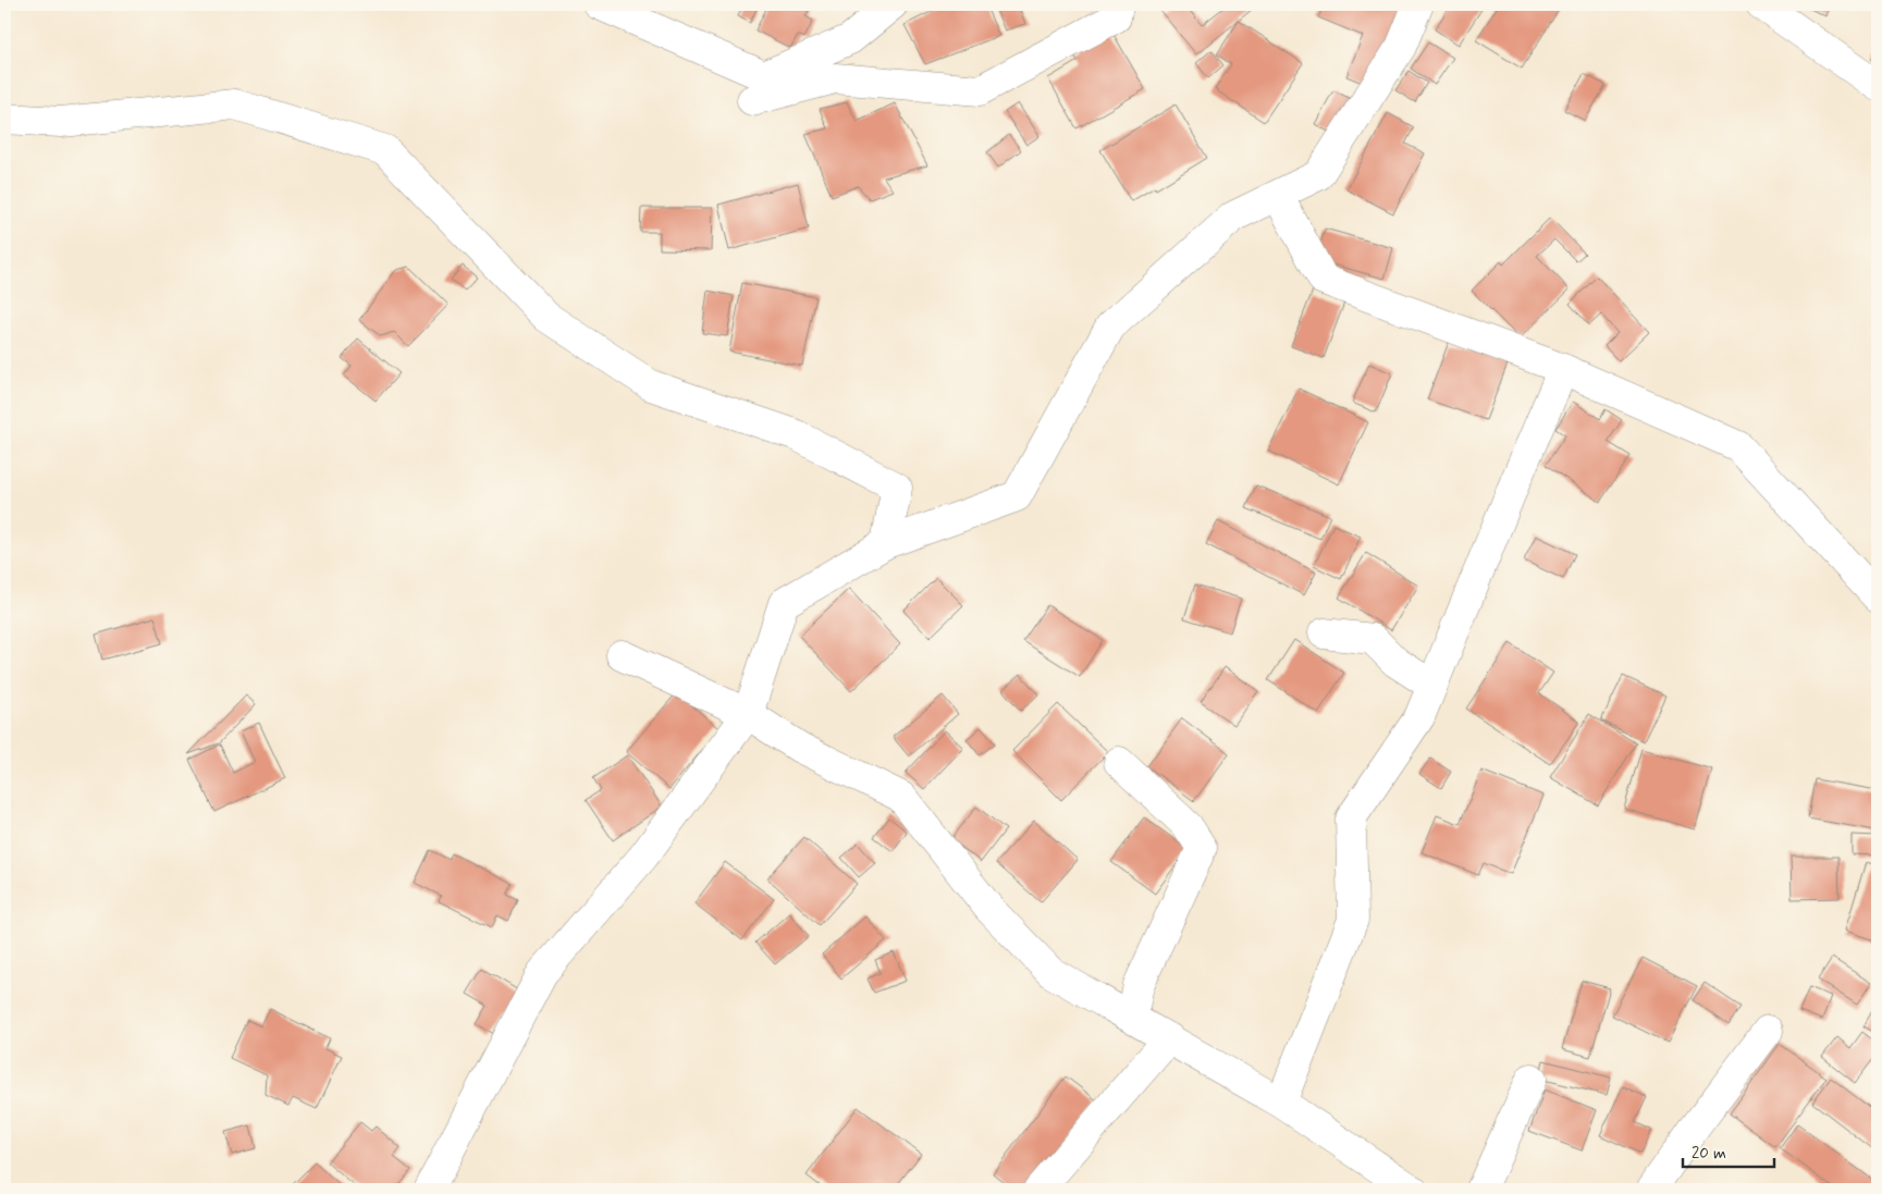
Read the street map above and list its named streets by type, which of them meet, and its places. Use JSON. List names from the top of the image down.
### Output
{
  "scale_bar": "20 m"
}
